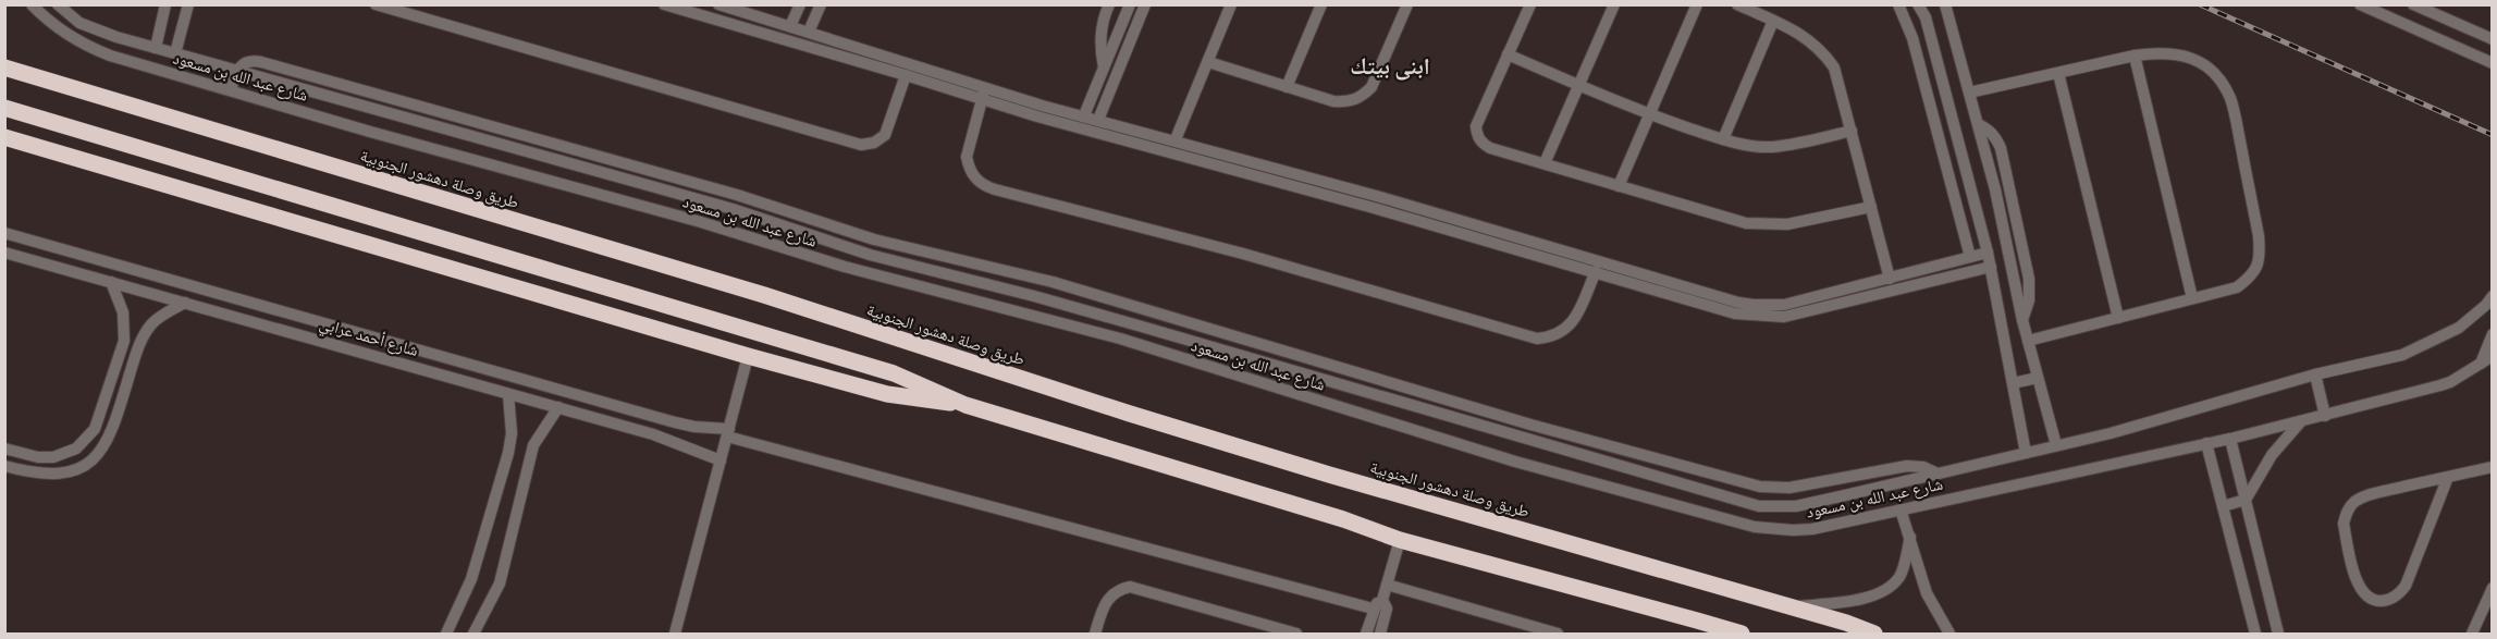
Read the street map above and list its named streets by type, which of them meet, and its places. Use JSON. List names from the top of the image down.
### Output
{
  "streets": {
    "highway": ["طريق وصلة دهشور الجنوبية"],
    "street": ["شارع عبد الله بن مسعود", "شارع أحمد عرابي"]
  },
  "districts": ["ابنى بيتك"]
}
